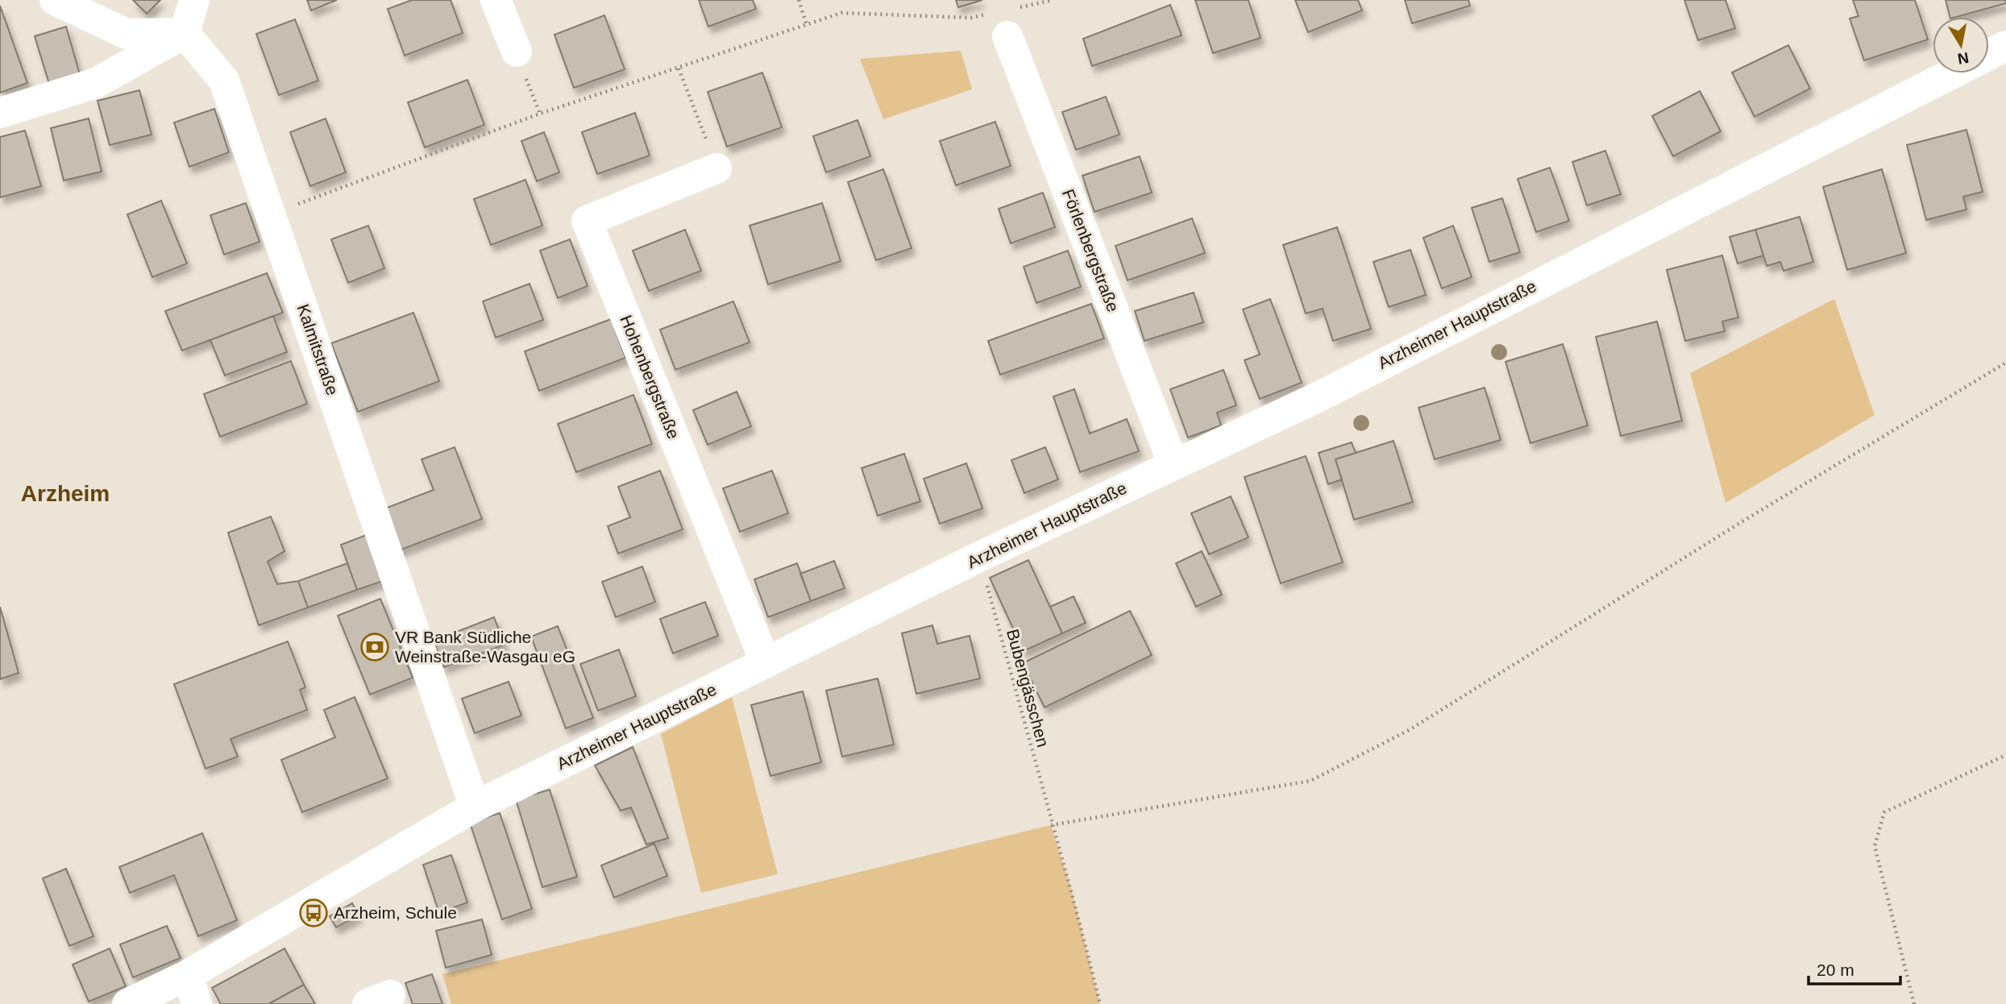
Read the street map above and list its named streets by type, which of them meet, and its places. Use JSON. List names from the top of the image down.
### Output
{
  "streets": {
    "street": [
      "Förlenbergstraße",
      "Arzheimer Hauptstraße",
      "Kalmitstraße",
      "Hohenbergstraße"
    ],
    "path": ["Bubengässchen"]
  },
  "crossings": [
    ["Förlenbergstraße", "Arzheimer Hauptstraße"],
    ["Arzheimer Hauptstraße", "Kalmitstraße"],
    ["Arzheimer Hauptstraße", "Hohenbergstraße"],
    ["Arzheimer Hauptstraße", "Bubengässchen"]
  ],
  "districts": ["Arzheim"],
  "places": {
    "bank": ["VR Bank Südliche Weinstraße-Wasgau eG"],
    "bus stop": ["Arzheim, Schule"]
  },
  "scale_bar": "20 m",
  "north": "bottom"
}
